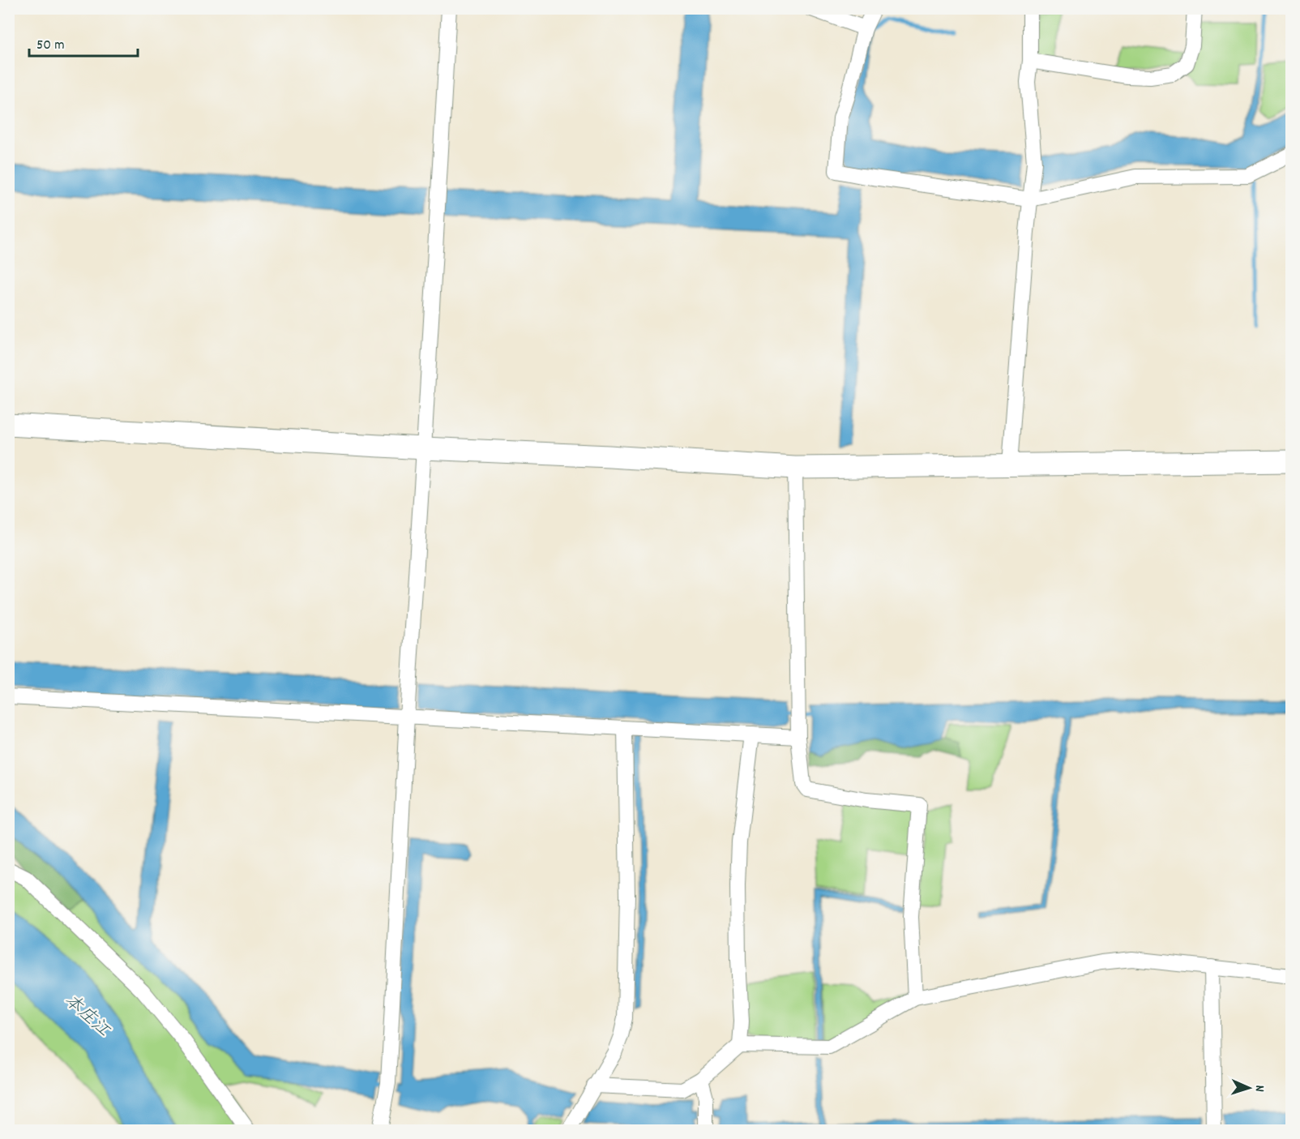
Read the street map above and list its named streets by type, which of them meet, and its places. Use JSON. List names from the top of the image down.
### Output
{
  "water": ["本庄江"],
  "scale_bar": "50 m",
  "north": "right"
}
